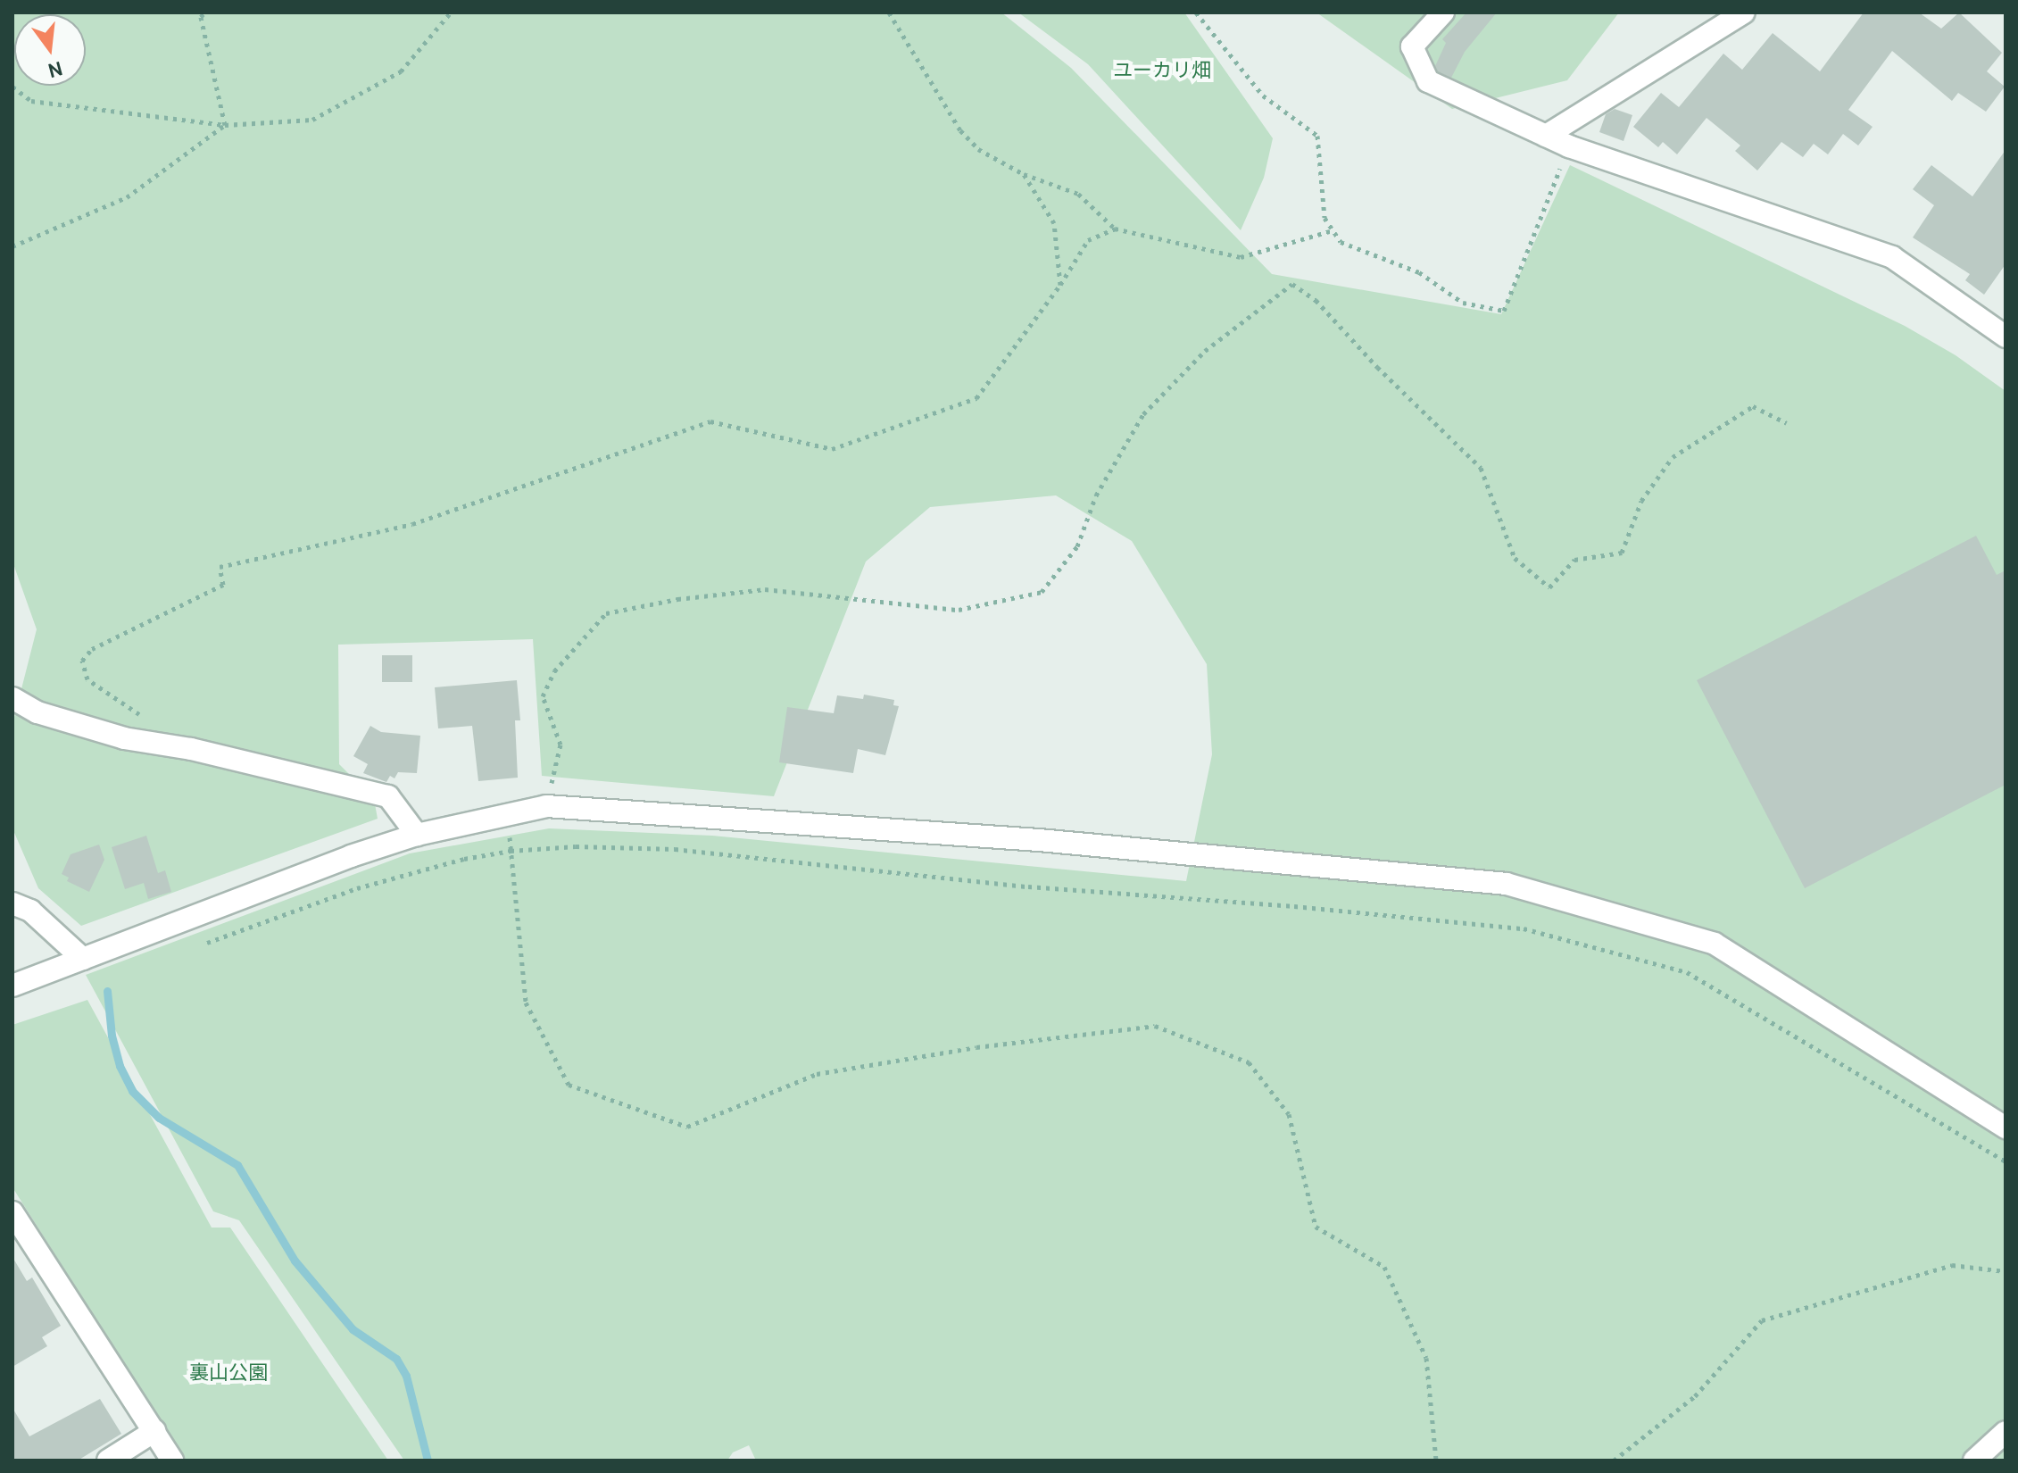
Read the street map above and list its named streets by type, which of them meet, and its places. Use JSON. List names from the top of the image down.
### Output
{
  "parks": ["ユーカリ畑", "裏山公園"],
  "north": "bottom"
}
